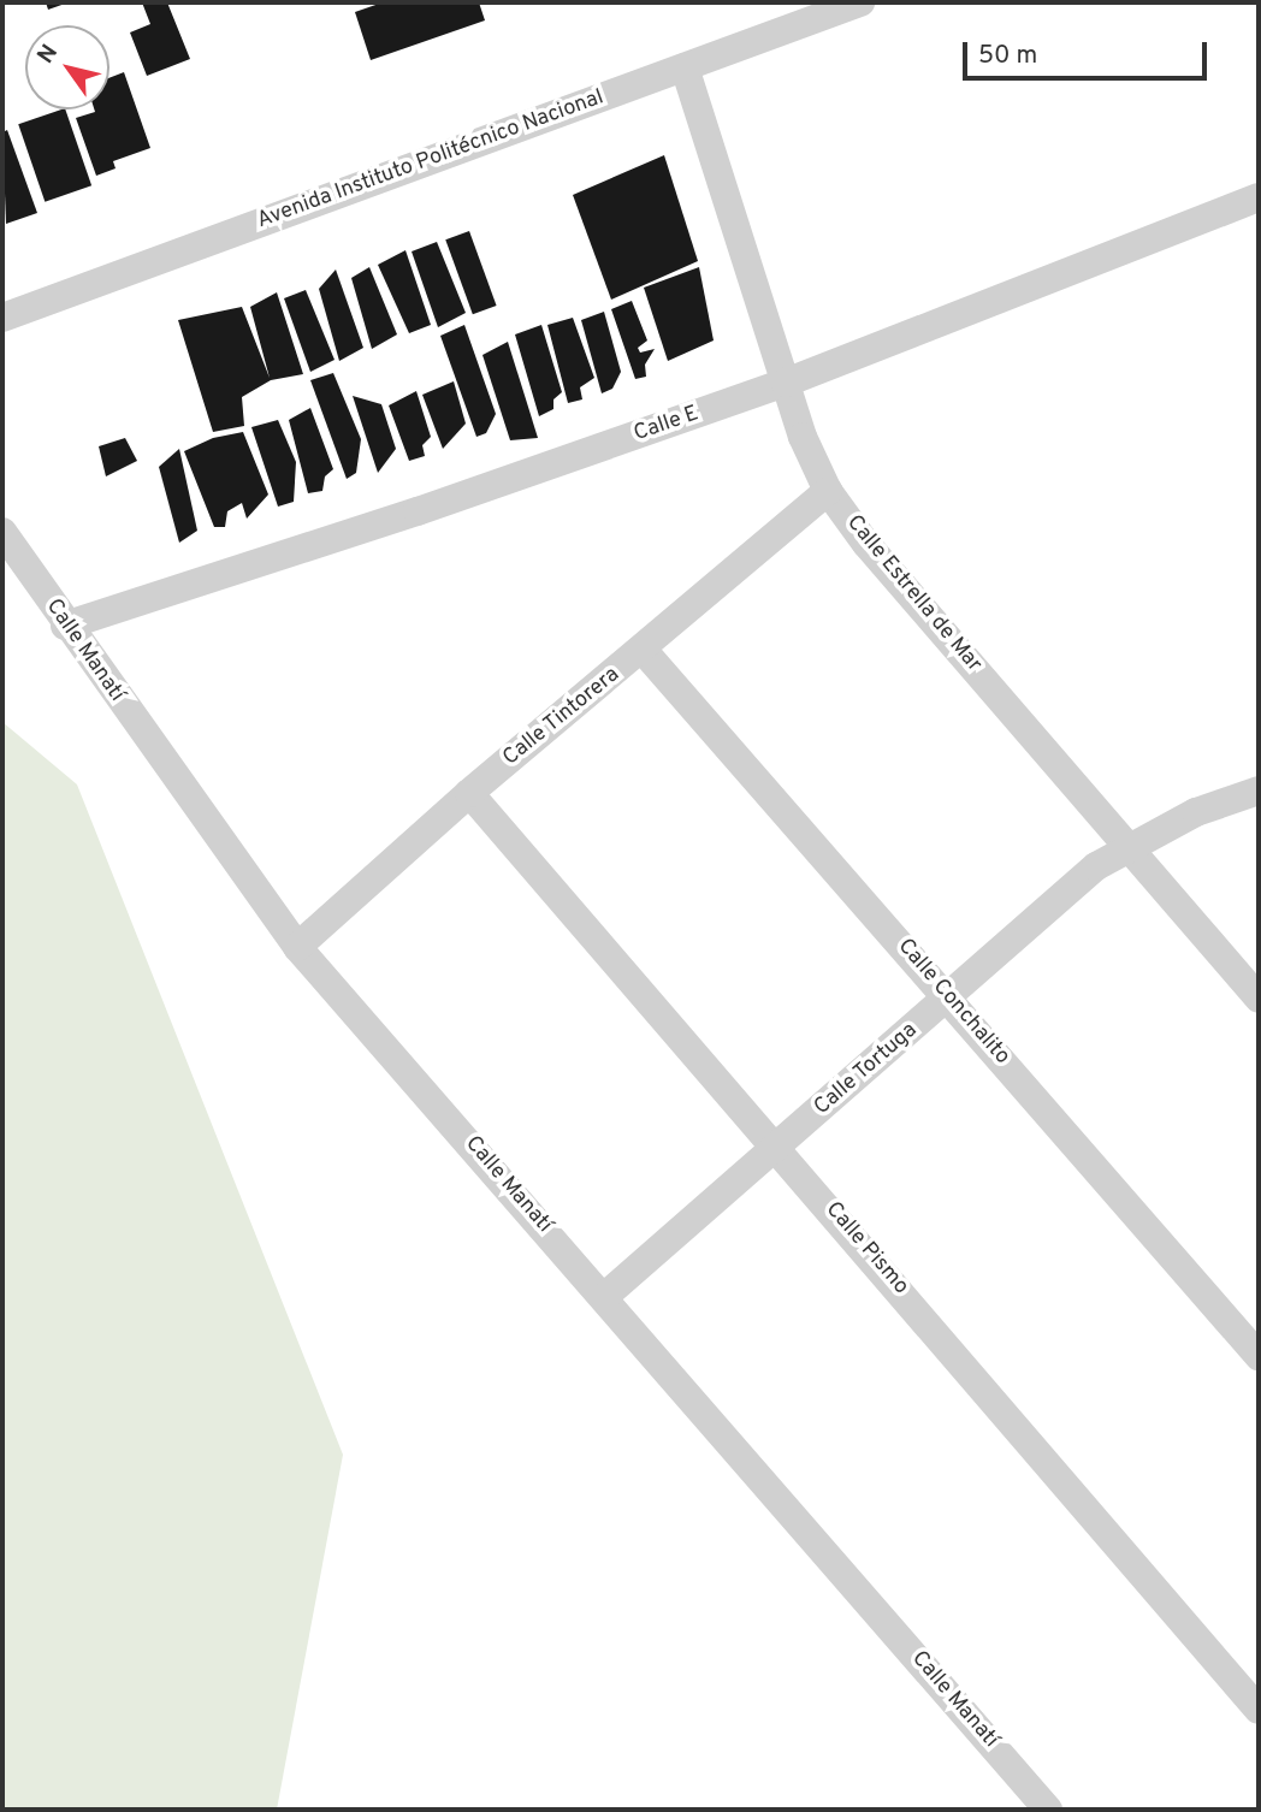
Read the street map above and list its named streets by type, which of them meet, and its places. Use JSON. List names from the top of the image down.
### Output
{
  "streets": {
    "street": [
      "Avenida Instituto Politécnico Nacional",
      "Calle E",
      "Calle Estrella de Mar",
      "Calle Manatí",
      "Calle Tintorera",
      "Calle Conchalito",
      "Calle Tortuga",
      "Calle Pismo"
    ]
  },
  "crossings": [
    ["Avenida Instituto Politécnico Nacional", "Calle Estrella de Mar"],
    ["Calle E", "Calle Estrella de Mar"],
    ["Calle E", "Calle Manatí"],
    ["Calle Estrella de Mar", "Calle Tintorera"],
    ["Calle Estrella de Mar", "Calle Tortuga"],
    ["Calle Manatí", "Calle Tintorera"],
    ["Calle Manatí", "Calle Tortuga"],
    ["Calle Tintorera", "Calle Conchalito"],
    ["Calle Tintorera", "Calle Pismo"],
    ["Calle Conchalito", "Calle Tortuga"],
    ["Calle Tortuga", "Calle Pismo"]
  ],
  "scale_bar": "50 m",
  "north": "top left"
}
